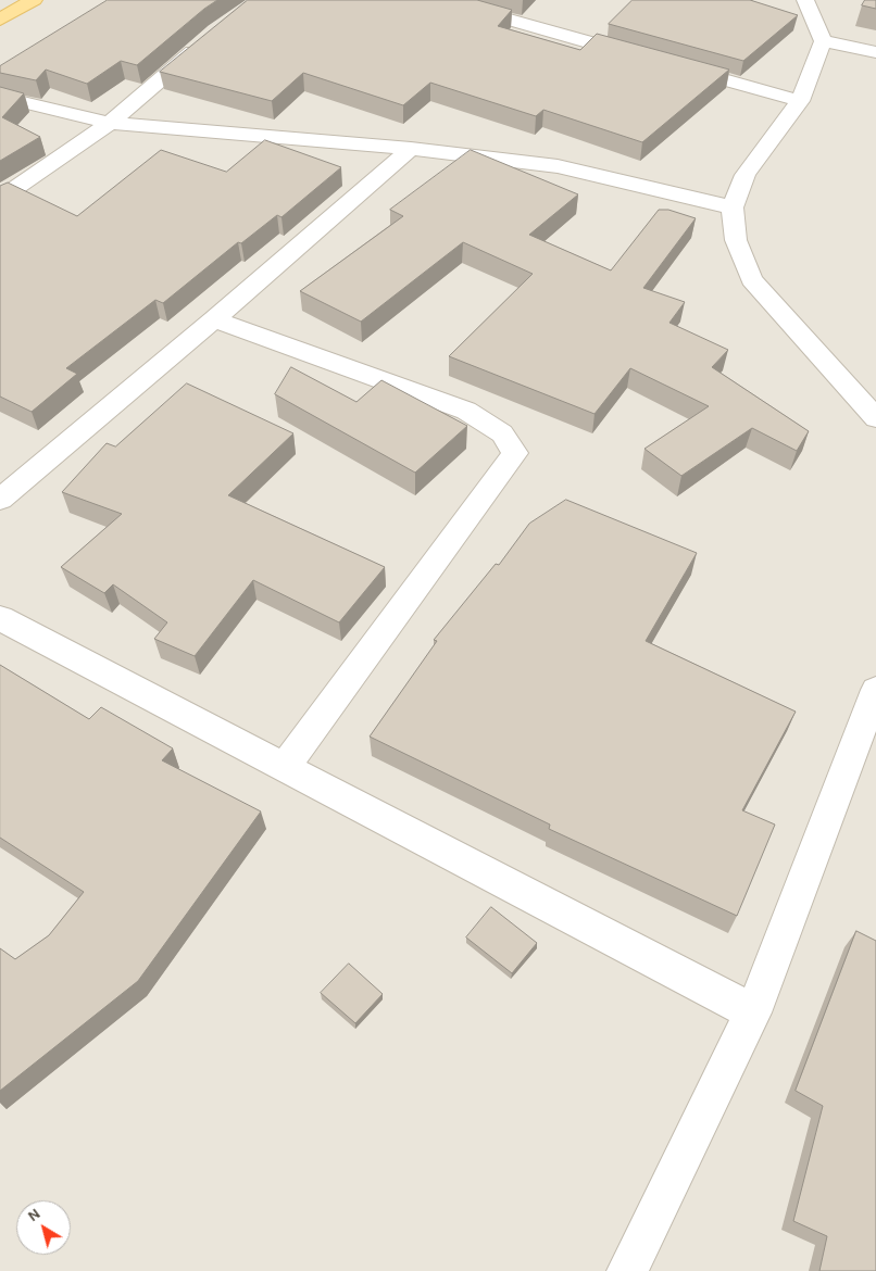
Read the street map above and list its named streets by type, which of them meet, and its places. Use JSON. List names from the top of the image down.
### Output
{
  "north": "top left"
}
